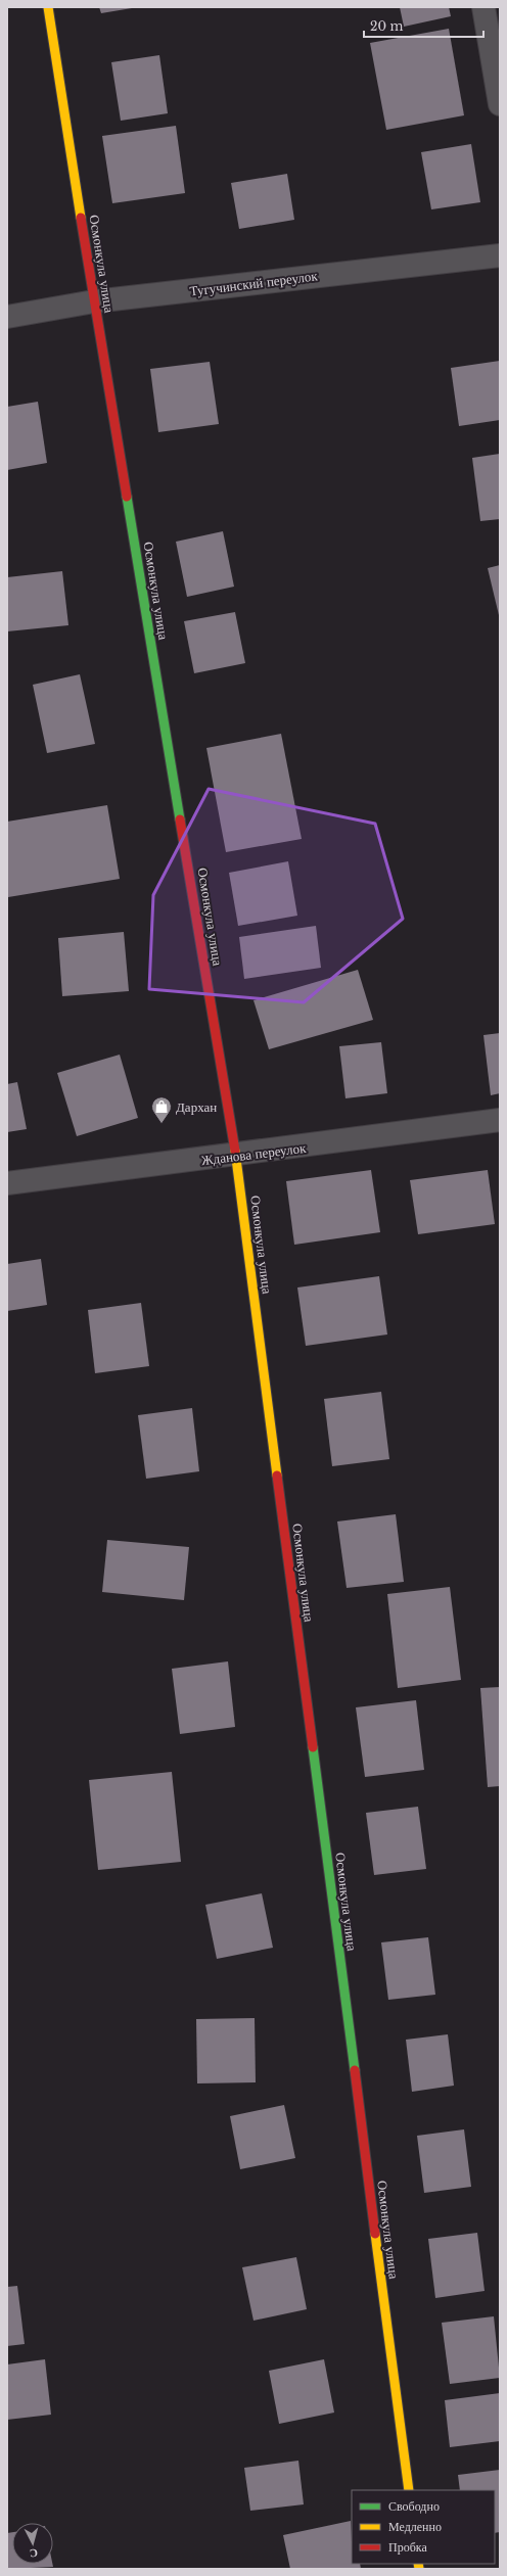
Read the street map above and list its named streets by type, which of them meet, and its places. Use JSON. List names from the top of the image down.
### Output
{
  "streets": {
    "street": ["Осмонкула улица", "Тугучинский переулок", "Жданова переулок"]
  },
  "crossings": [
    ["Осмонкула улица", "Тугучинский переулок"],
    ["Осмонкула улица", "Жданова переулок"]
  ],
  "places": {
    "shop": ["Дархан"]
  },
  "legend": ["Свободно", "Медленно", "Пробка"],
  "scale_bar": "20 m",
  "north": "bottom"
}
